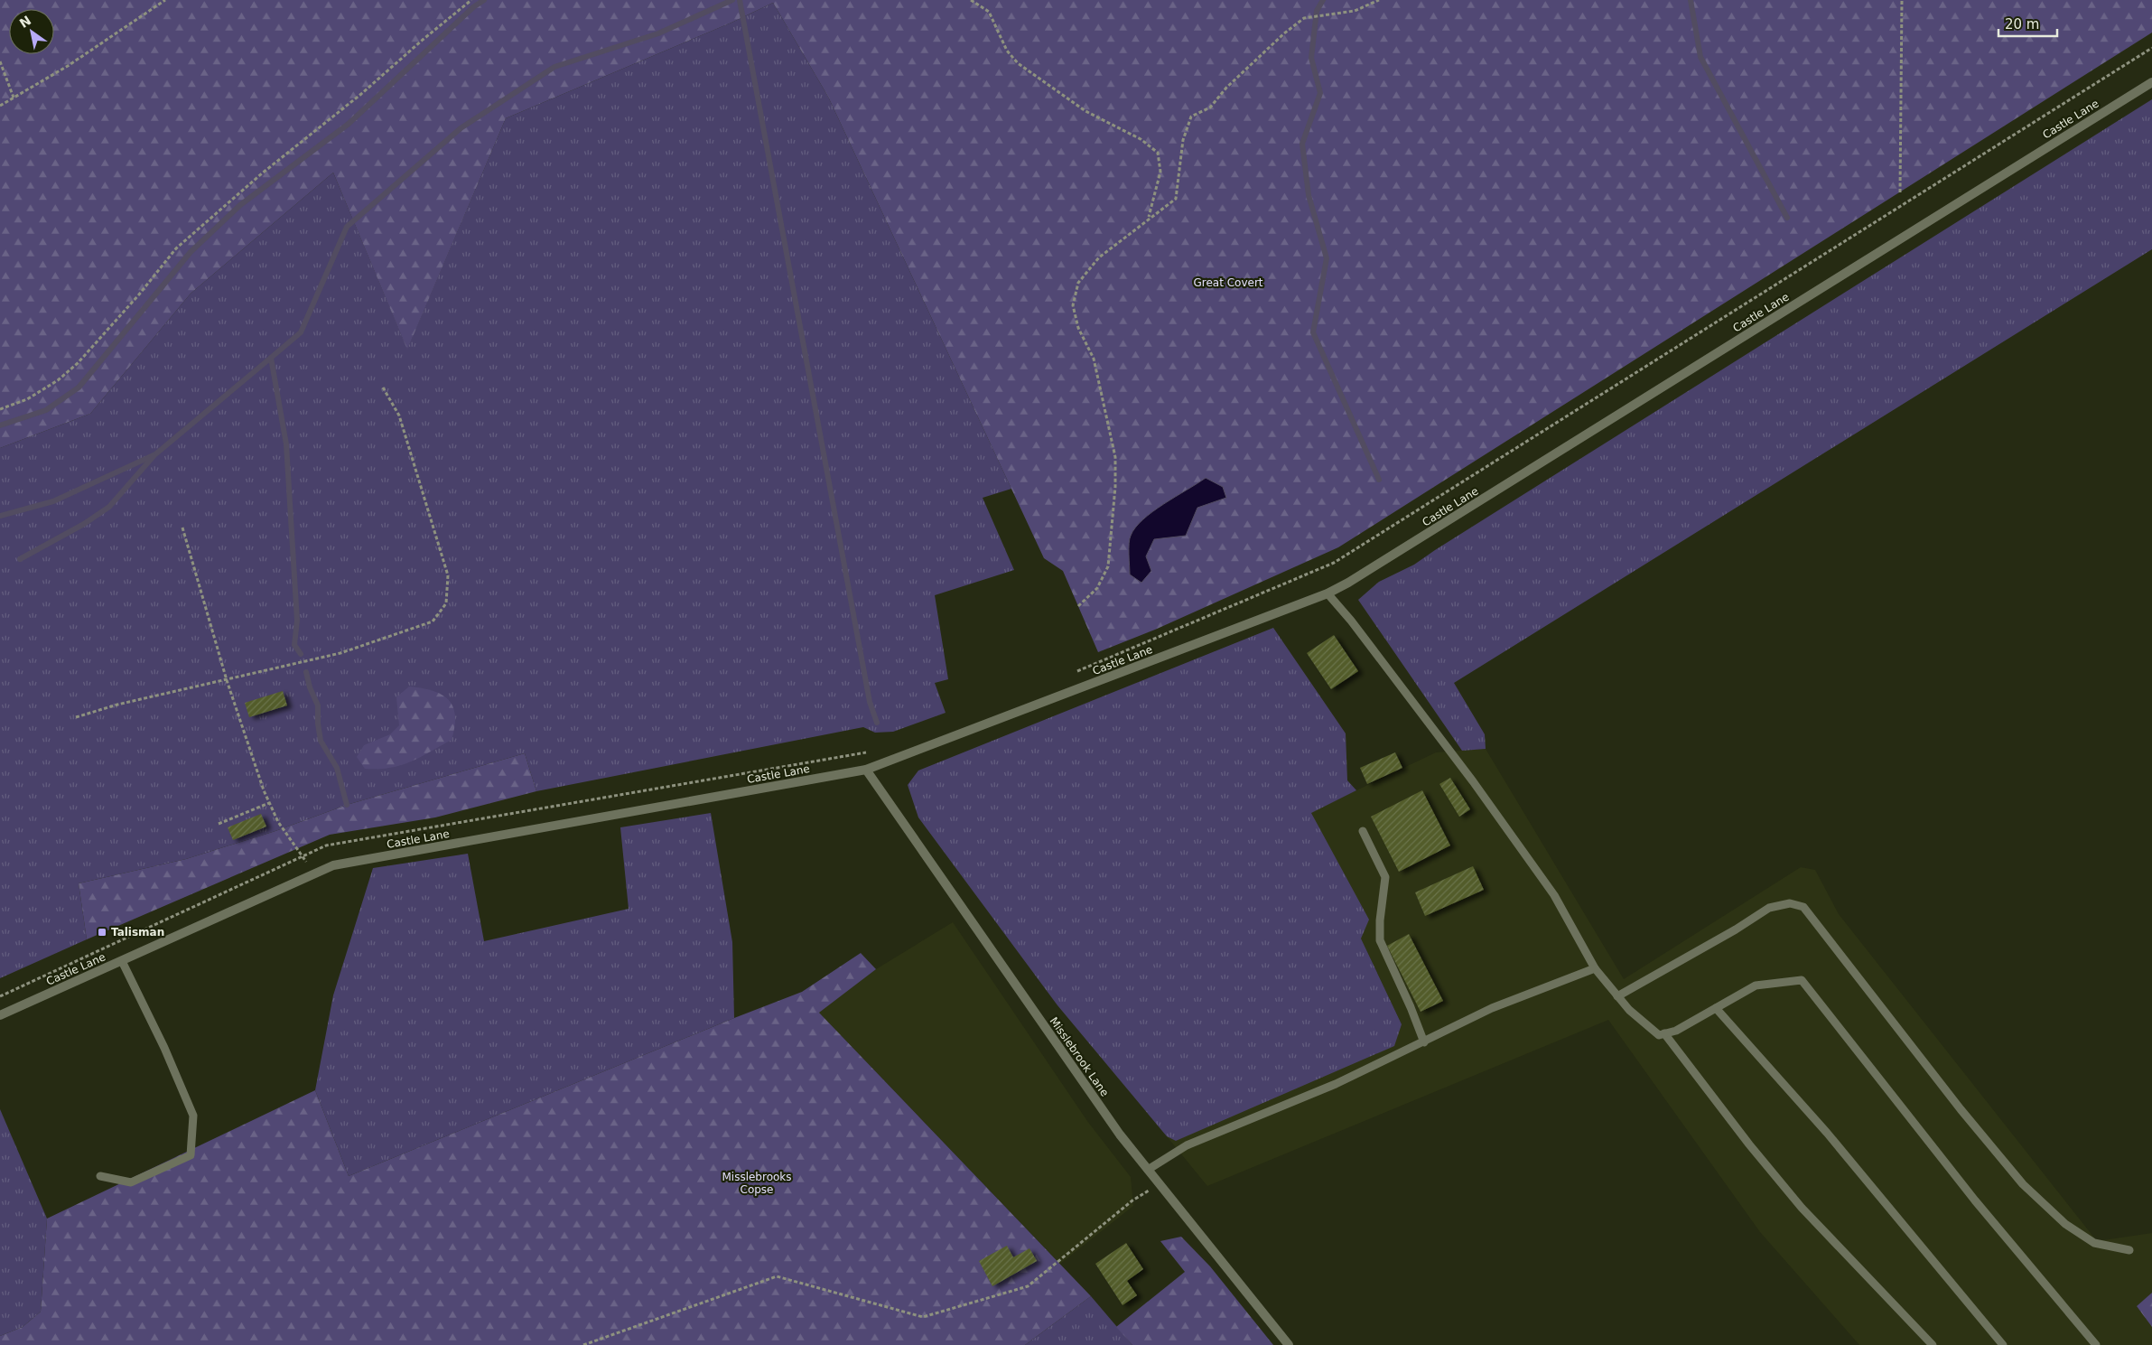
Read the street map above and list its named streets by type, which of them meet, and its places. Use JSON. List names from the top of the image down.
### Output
{
  "streets": {
    "street": ["Castle Lane", "Misslebrook Lane"]
  },
  "crossings": [
    ["Castle Lane", "Misslebrook Lane"]
  ],
  "parks": ["Great Covert", "Misslebrooks Copse"],
  "places": {
    "transit": ["Talisman"]
  },
  "scale_bar": "20 m",
  "north": "top left"
}
